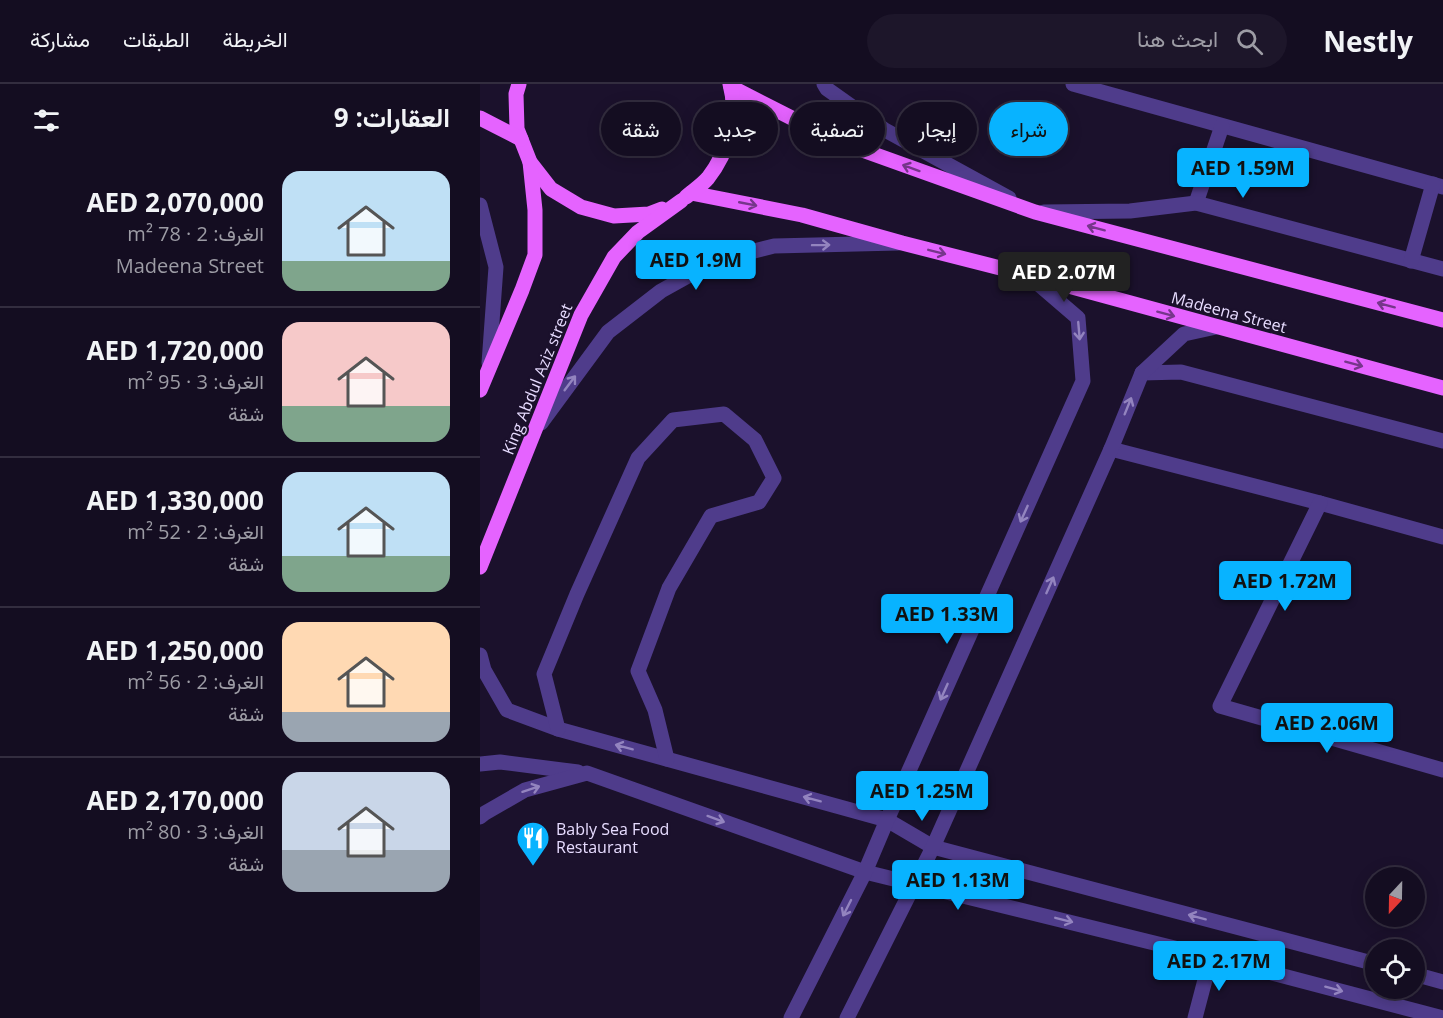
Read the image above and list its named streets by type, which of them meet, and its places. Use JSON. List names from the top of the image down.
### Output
{
  "streets": {
    "main road": ["Madeena Street", "King Abdul Aziz street"]
  },
  "crossings": [
    ["Madeena Street", "King Abdul Aziz street"]
  ],
  "places": {
    "restaurant": ["Bably Sea Food Restaurant"]
  },
  "north": "bottom",
  "page": {
    "header": "Nestly",
    "search": "ابحث هنا",
    "nav": ["الخريطة", "الطبقات", "مشاركة"],
    "heading": "العقارات: 9",
    "chip": [
      "شراء",
      "إيجار",
      "تصفية",
      "جديد",
      "شقة"
    ],
    "price": [
      "AED 1.59M",
      "AED 1.9M",
      "AED 2.07M",
      "AED 1.72M",
      "AED 1.33M",
      "AED 2.06M",
      "AED 1.25M",
      "AED 1.13M",
      "AED 2.17M"
    ],
    "list": [
      {
        "name": "AED 2,070,000",
        "note": "الغرف: 2 · 78 m² · Madeena Street"
      },
      {
        "name": "AED 1,720,000",
        "note": "الغرف: 3 · 95 m² · شقة"
      },
      {
        "name": "AED 1,330,000",
        "note": "الغرف: 2 · 52 m² · شقة"
      },
      {
        "name": "AED 1,250,000",
        "note": "الغرف: 2 · 56 m² · شقة"
      },
      {
        "name": "AED 2,170,000",
        "note": "الغرف: 3 · 80 m² · شقة"
      }
    ]
  }
}
